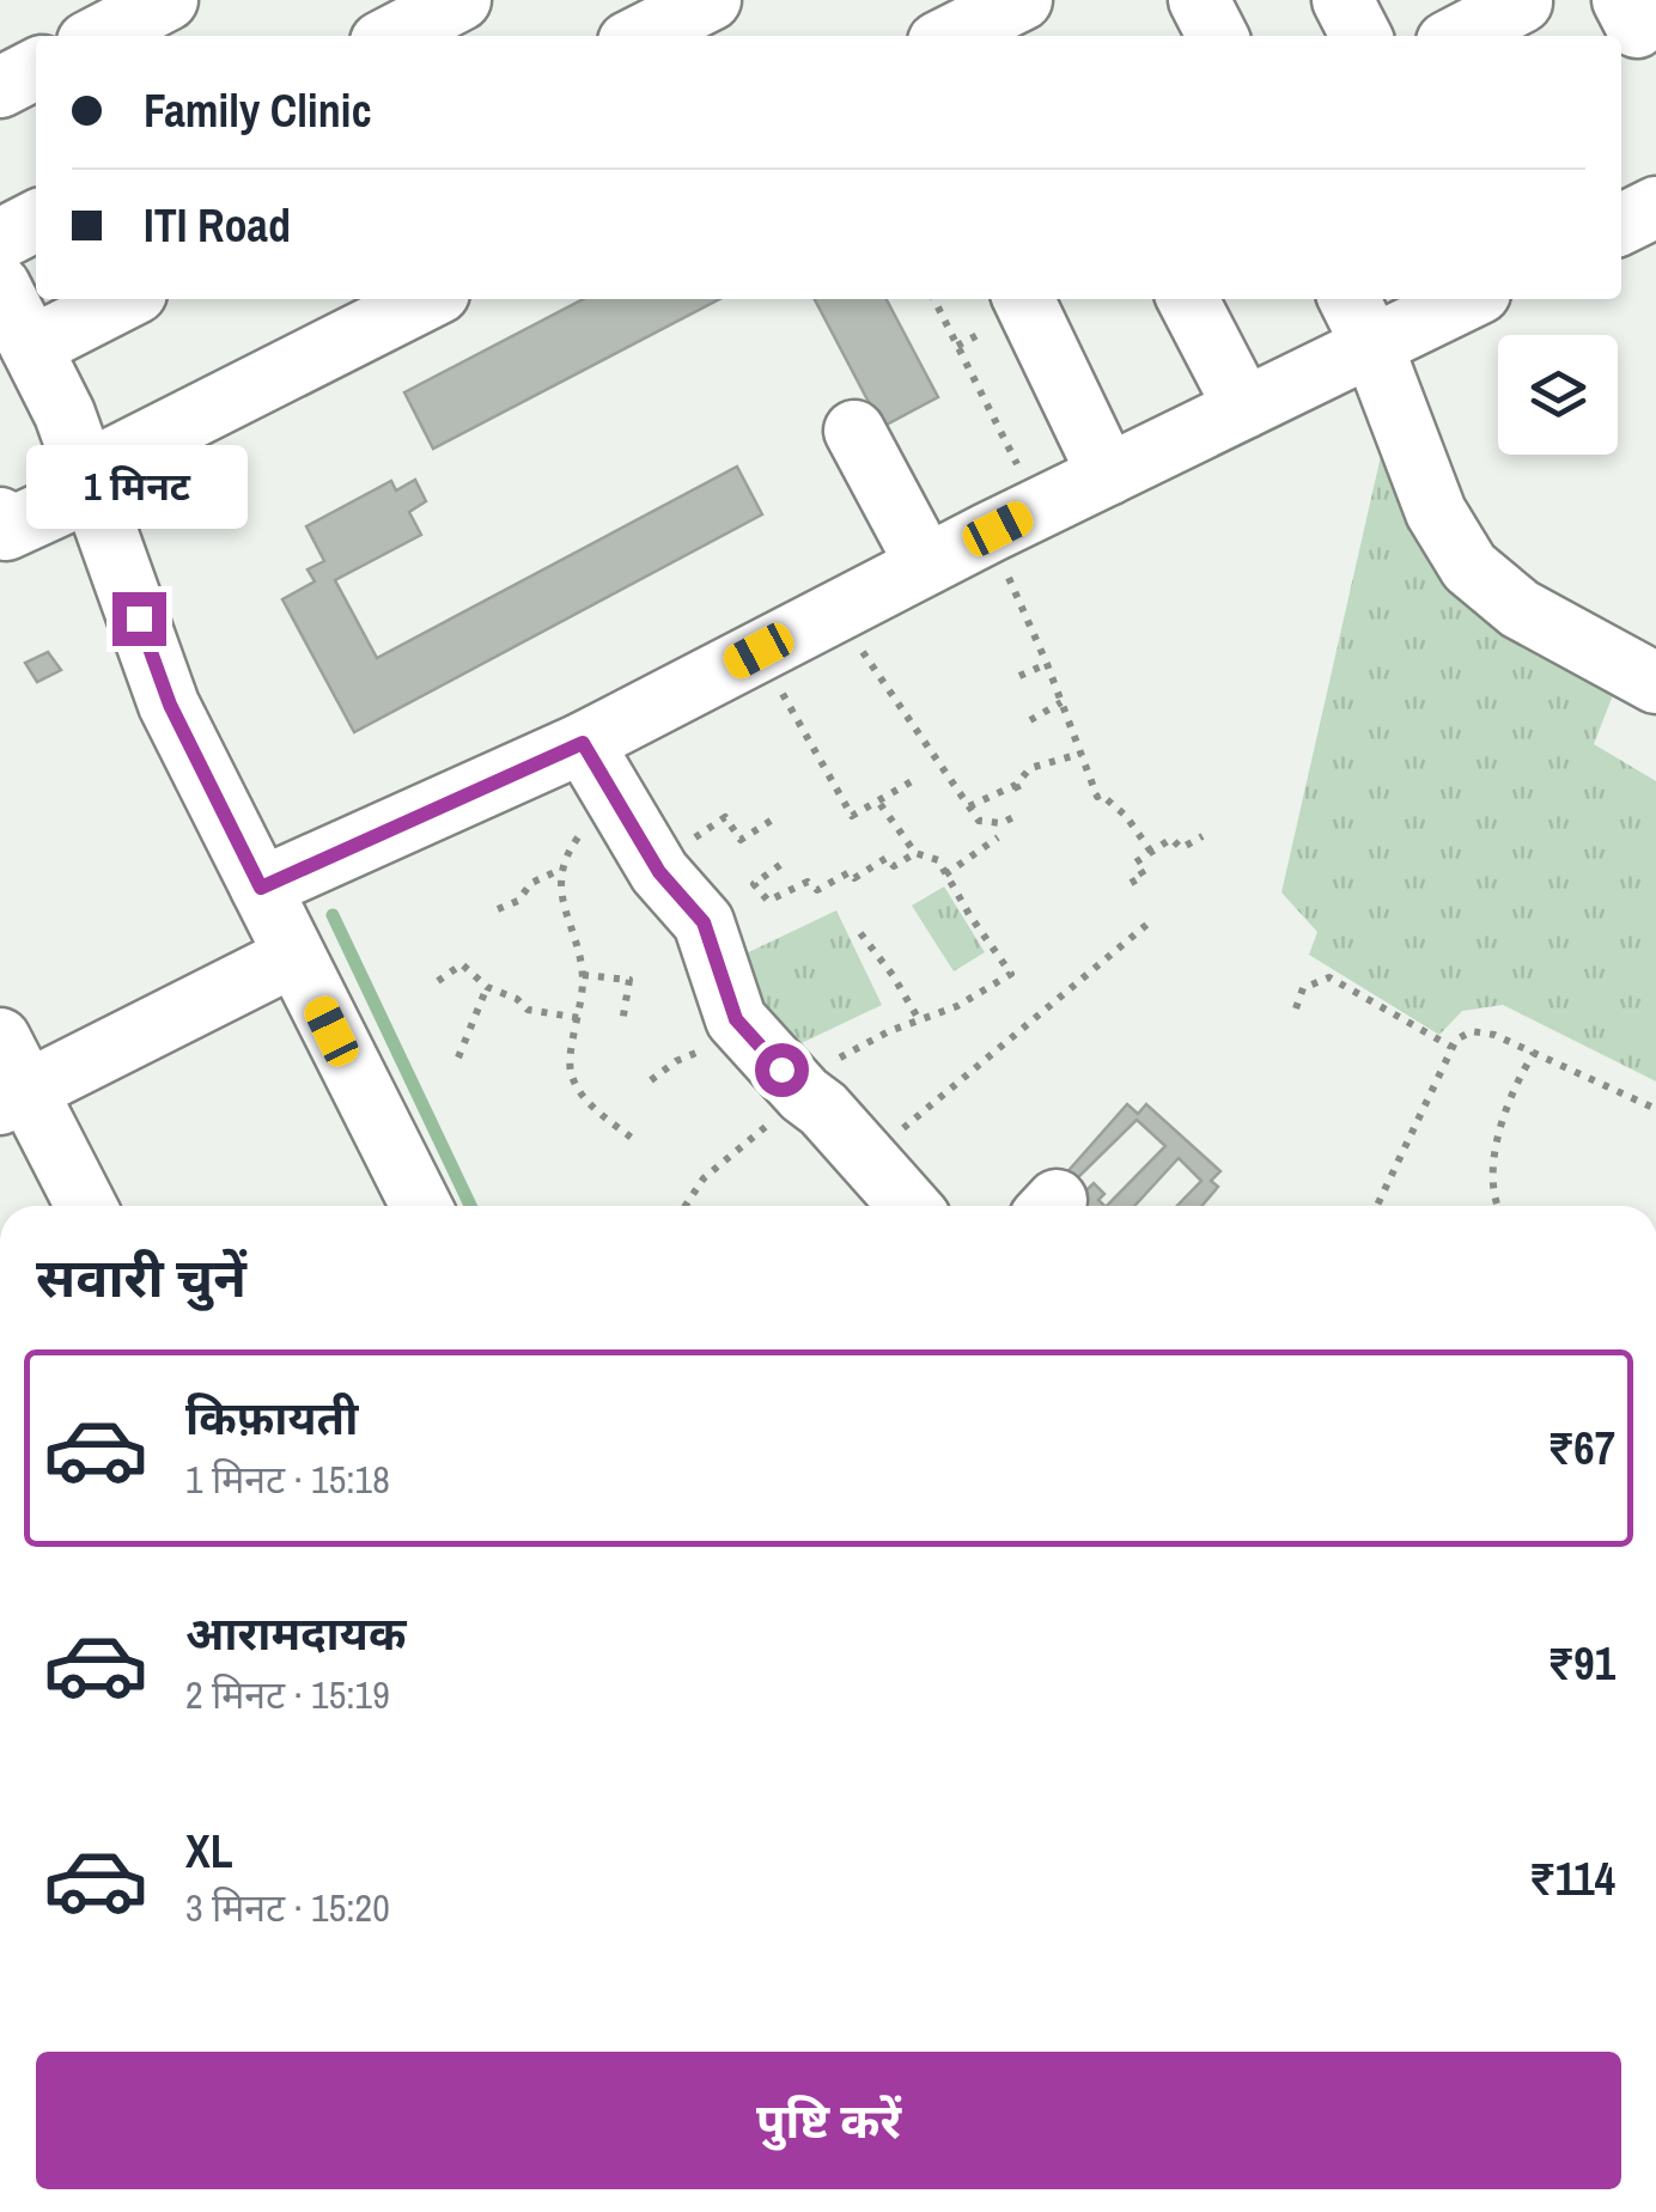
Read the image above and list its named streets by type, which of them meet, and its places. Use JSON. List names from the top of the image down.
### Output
{
  "page": {
    "banner": ["Family Clinic", "ITI Road"],
    "bubble": "1 मिनट",
    "heading": "सवारी चुनें",
    "list": [
      {
        "name": "किफ़ायती",
        "note": "1 मिनट · 15:18",
        "value": "₹67"
      },
      {
        "name": "आरामदायक",
        "note": "2 मिनट · 15:19",
        "value": "₹91"
      },
      {
        "name": "XL",
        "note": "3 मिनट · 15:20",
        "value": "₹114"
      }
    ],
    "buttons": "पुष्टि करें"
  }
}
